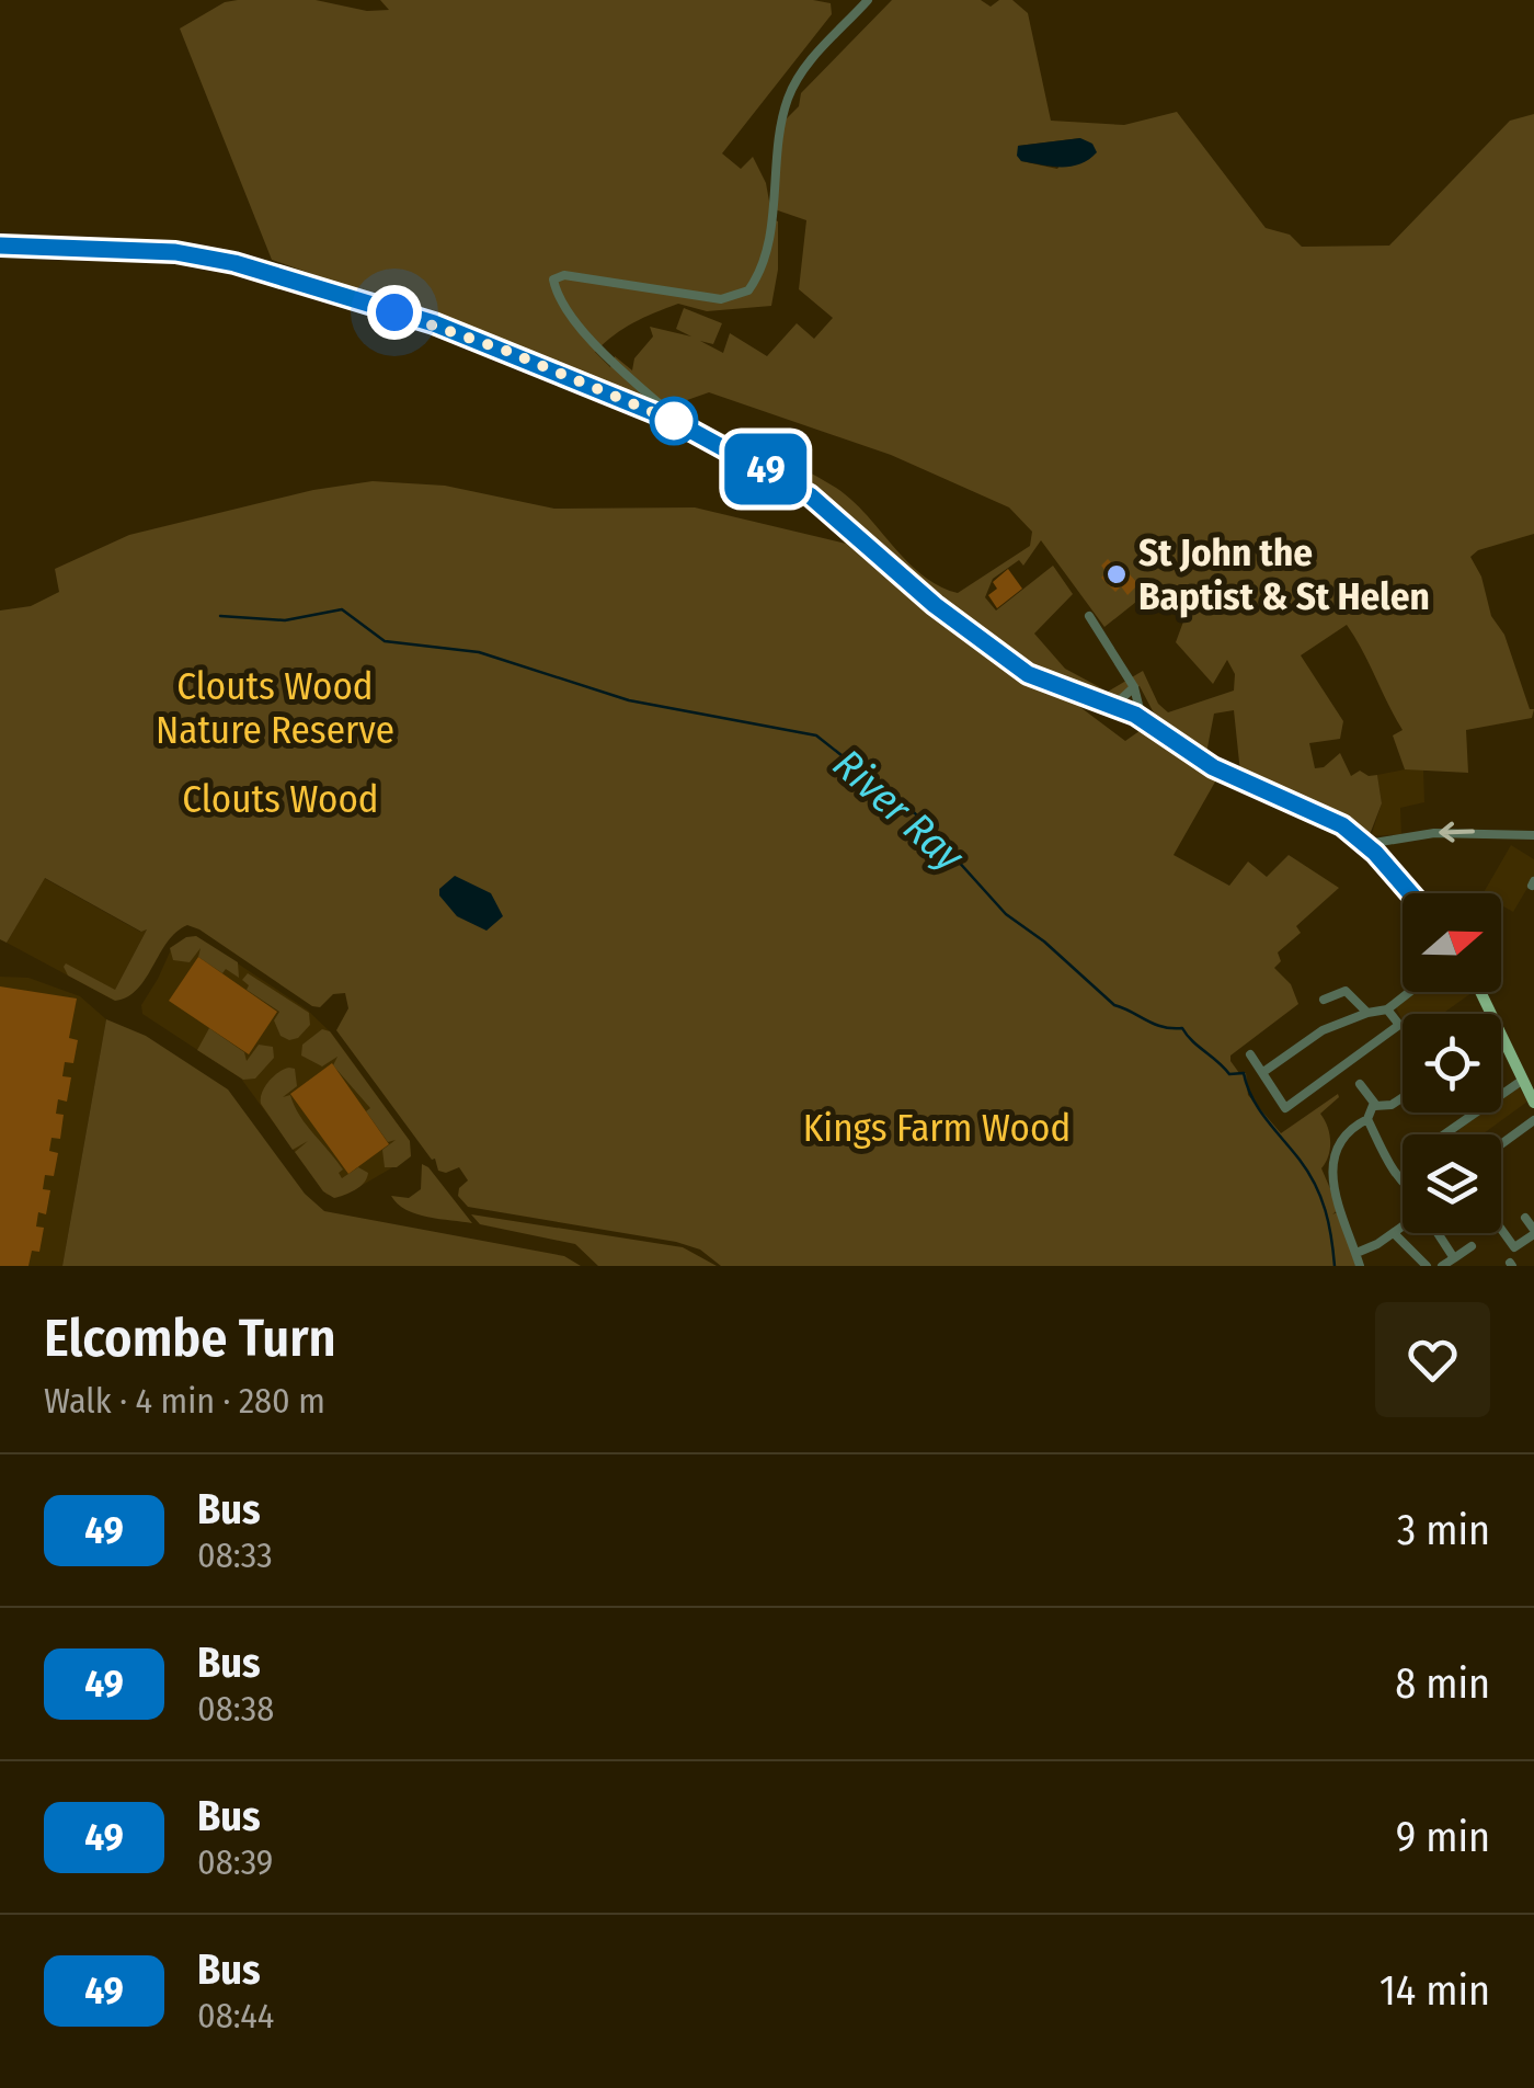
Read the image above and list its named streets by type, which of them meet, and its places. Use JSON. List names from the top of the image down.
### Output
{
  "water": ["River Ray"],
  "parks": ["Clouts Wood Nature Reserve", "Clouts Wood", "Kings Farm Wood"],
  "places": ["St John the Baptist & St Helen"],
  "lines": ["bus line 49"],
  "north": "right",
  "page": {
    "on_map": "49",
    "heading": ["Elcombe Turn", "Walk · 4 min · 280 m"],
    "list": [
      {
        "mark": "49",
        "name": "Bus",
        "note": "08:33",
        "value": "3 min"
      },
      {
        "mark": "49",
        "name": "Bus",
        "note": "08:38",
        "value": "8 min"
      },
      {
        "mark": "49",
        "name": "Bus",
        "note": "08:39",
        "value": "9 min"
      },
      {
        "mark": "49",
        "name": "Bus",
        "note": "08:44",
        "value": "14 min"
      }
    ]
  }
}
